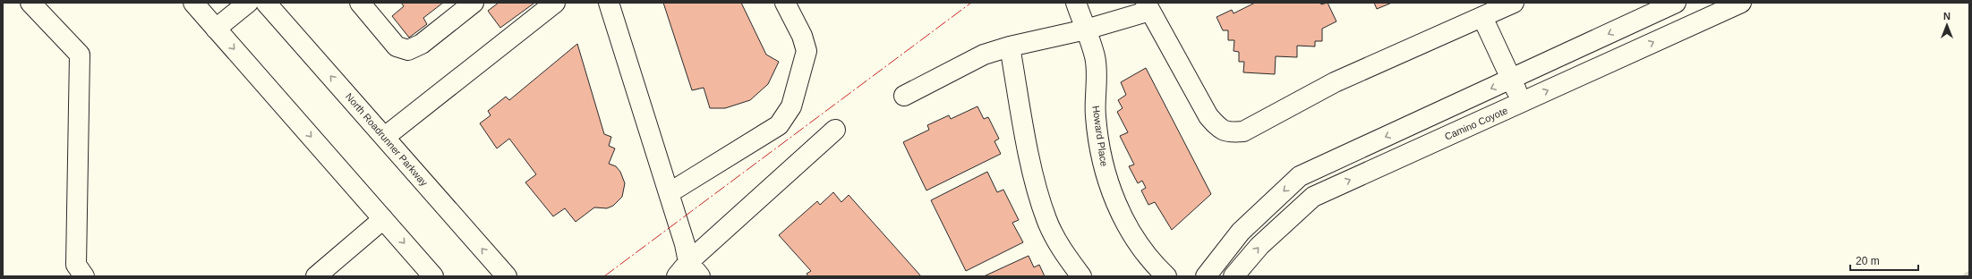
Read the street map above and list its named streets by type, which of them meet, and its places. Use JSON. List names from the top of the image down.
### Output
{
  "streets": {
    "street": ["Camino Coyote", "Howard Place", "North Roadrunner Parkway"]
  },
  "scale_bar": "20 m",
  "north": "top"
}
